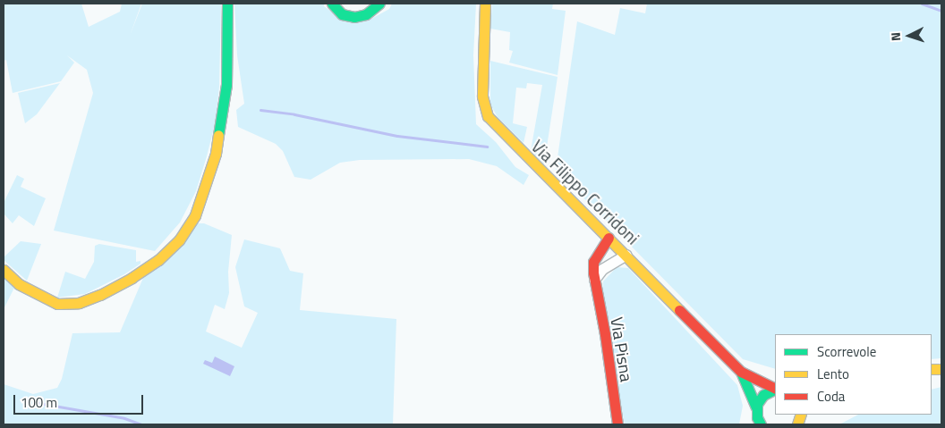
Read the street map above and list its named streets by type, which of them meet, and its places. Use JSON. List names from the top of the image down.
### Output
{
  "streets": {
    "street": ["Via Filippo Corridoni", "Via Pisna"]
  },
  "crossings": [
    ["Via Filippo Corridoni", "Via Pisna"]
  ],
  "legend": ["Scorrevole", "Lento", "Coda"],
  "scale_bar": "100 m",
  "north": "left"
}
